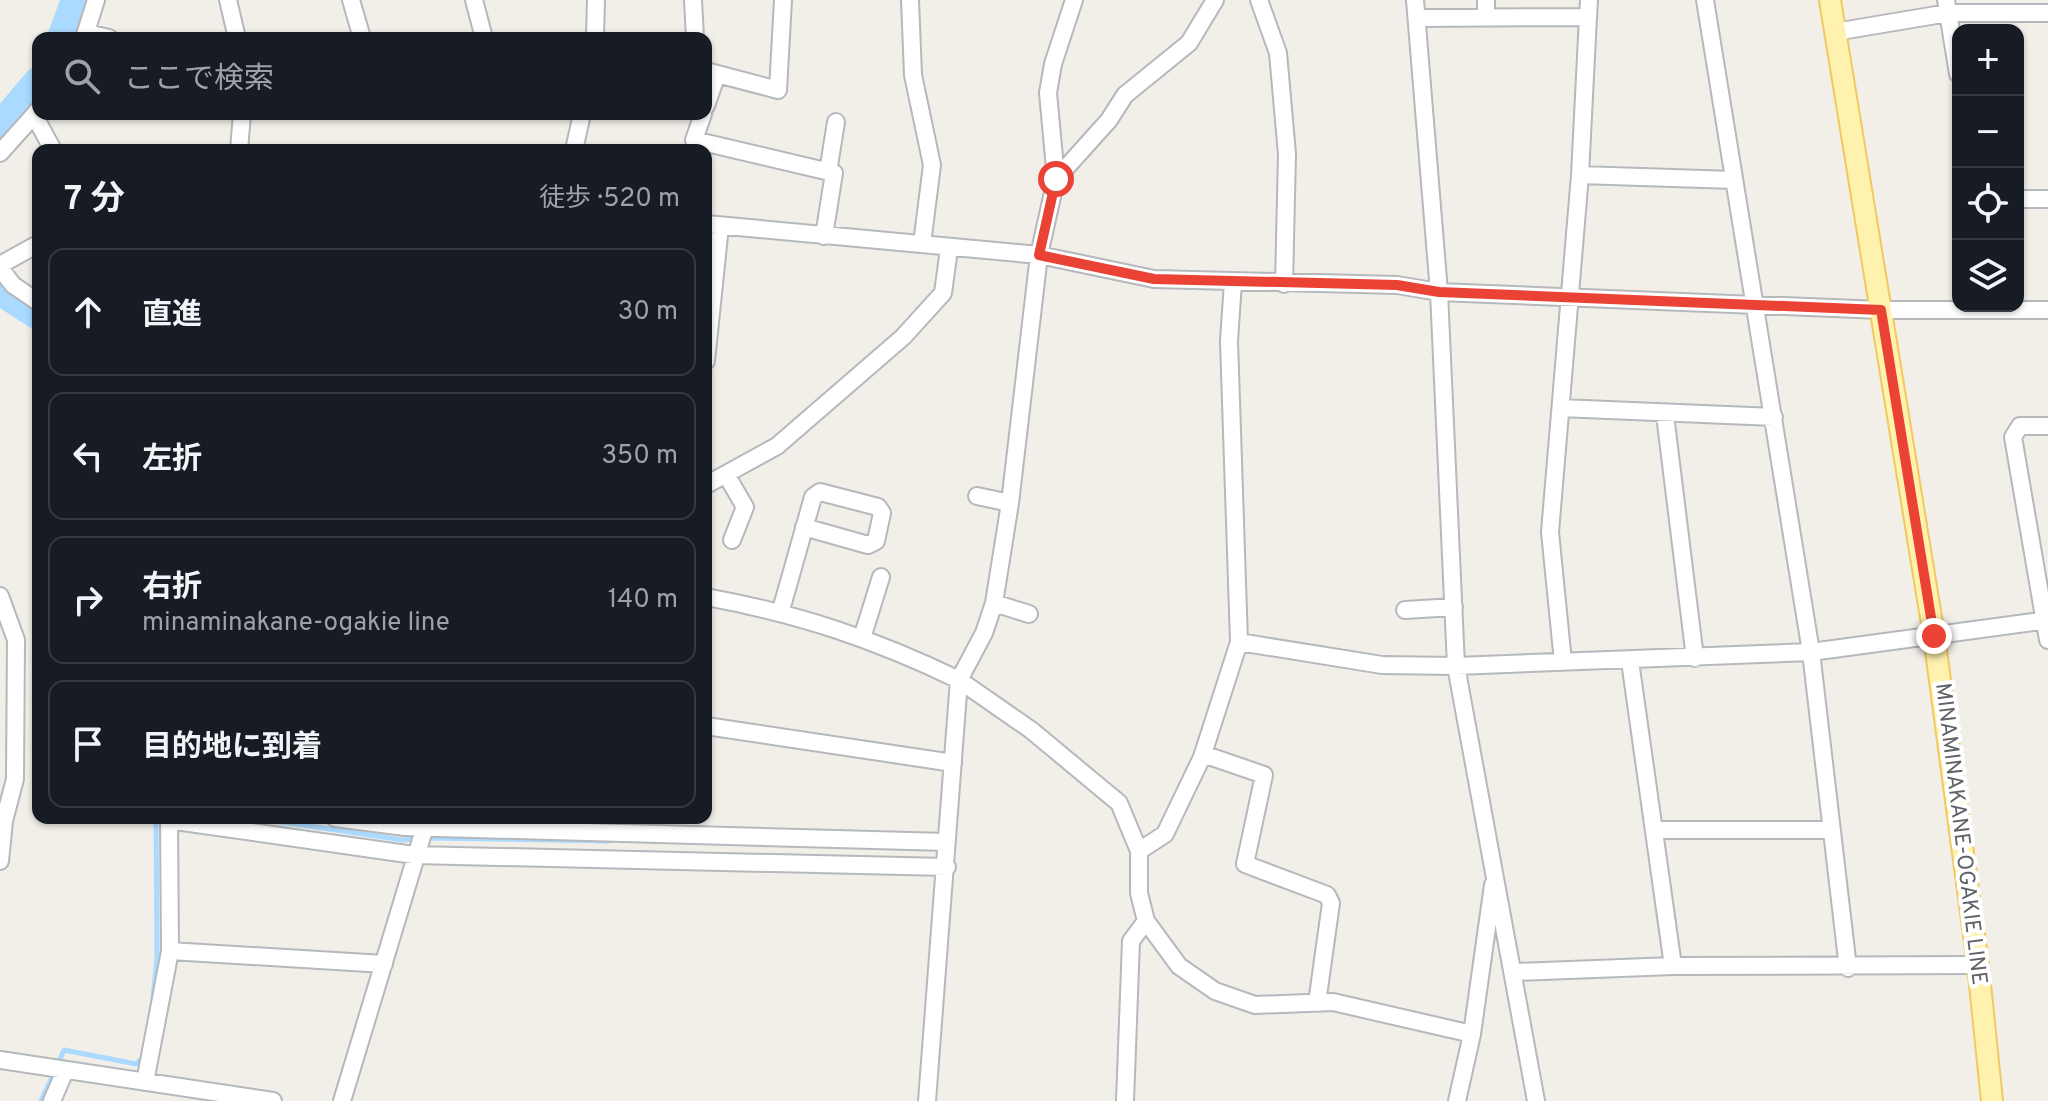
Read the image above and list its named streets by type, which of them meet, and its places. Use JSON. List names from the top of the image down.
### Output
{
  "streets": {
    "main road": ["MINAMINAKANE-OGAKIE LINE"]
  },
  "page": {
    "map_buttons": ["+", "−"],
    "search": "ここで検索",
    "heading": ["7 分", "徒歩 · 520 m"],
    "list": [
      ["直進", "30 m"],
      ["左折", "350 m"],
      ["右折", "minaminakane-ogakie line", "140 m"],
      "目的地に到着"
    ]
  }
}
